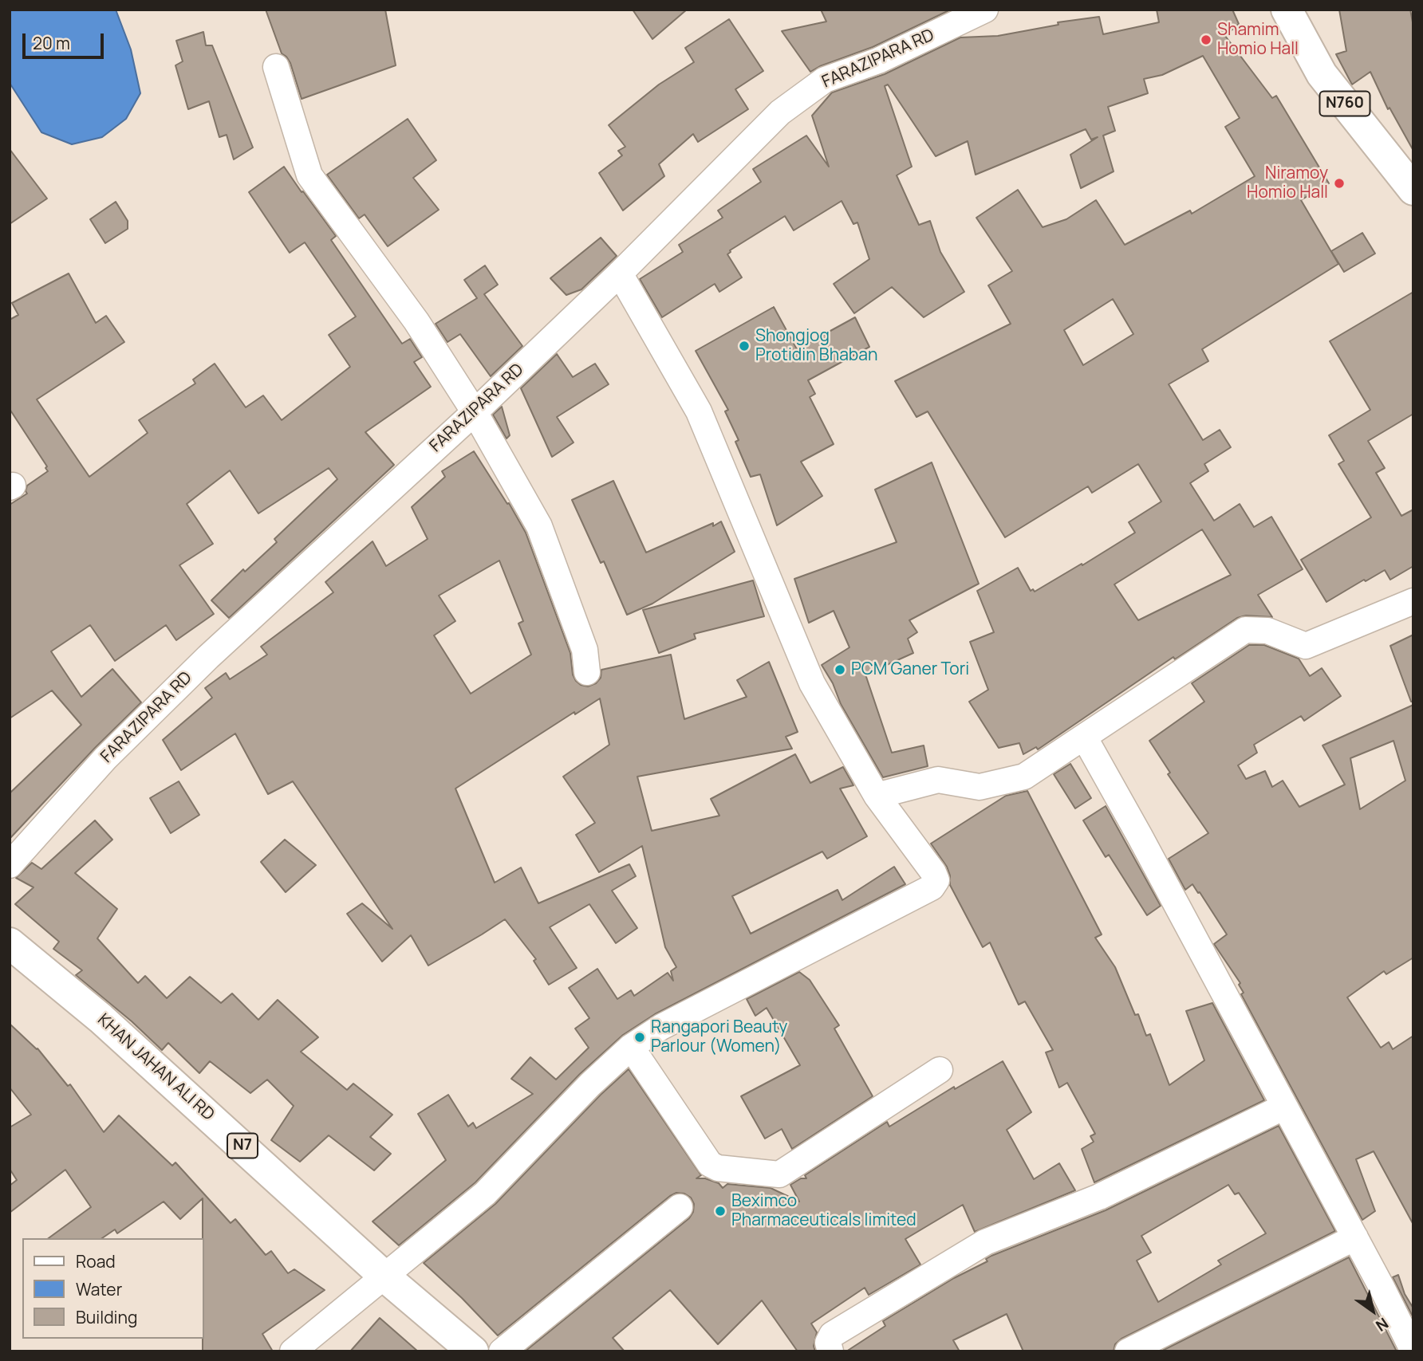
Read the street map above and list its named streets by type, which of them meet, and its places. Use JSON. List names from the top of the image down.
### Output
{
  "streets": {
    "highway": ["N760", "KHAN JAHAN ALI RD", "N7"],
    "street": ["FARAZIPARA RD"]
  },
  "places": [
    "Shamim Homio Hall",
    "Niramoy Homio Hall",
    "Shongjog Protidin Bhaban",
    "PCM Ganer Tori",
    "Rangapori Beauty Parlour (Women)",
    "Beximco Pharmaceuticals limited"
  ],
  "legend": ["Road", "Water", "Building"],
  "scale_bar": "20 m",
  "north": "bottom right"
}
